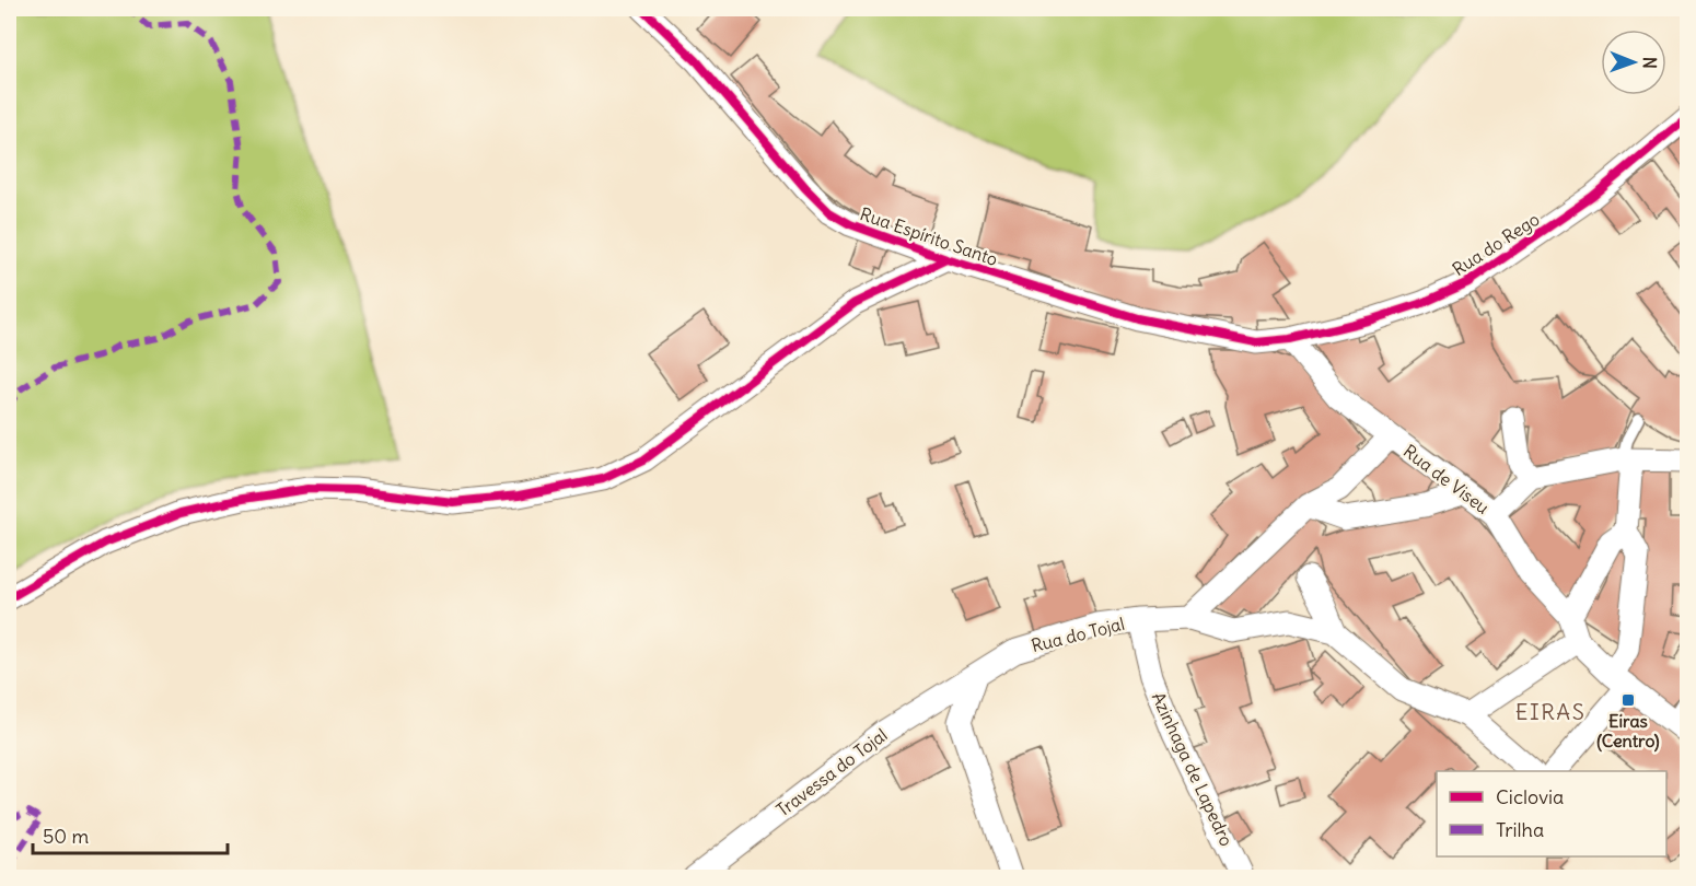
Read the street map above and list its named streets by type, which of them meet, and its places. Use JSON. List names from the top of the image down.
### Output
{
  "streets": {
    "street": [
      "Rua Espírito Santo",
      "Rua do Rego",
      "Rua de Viseu",
      "Rua do Tojal",
      "Azinhaga de Lapedro",
      "Travessa do Tojal"
    ]
  },
  "crossings": [
    ["Rua Espírito Santo", "Rua do Rego"],
    ["Rua Espírito Santo", "Rua de Viseu"],
    ["Rua do Rego", "Rua de Viseu"],
    ["Rua do Tojal", "Azinhaga de Lapedro"],
    ["Rua do Tojal", "Travessa do Tojal"]
  ],
  "districts": ["EIRAS"],
  "places": {
    "transit": ["Eiras (Centro)"]
  },
  "legend": ["Ciclovia", "Trilha"],
  "scale_bar": "50 m",
  "north": "right"
}
